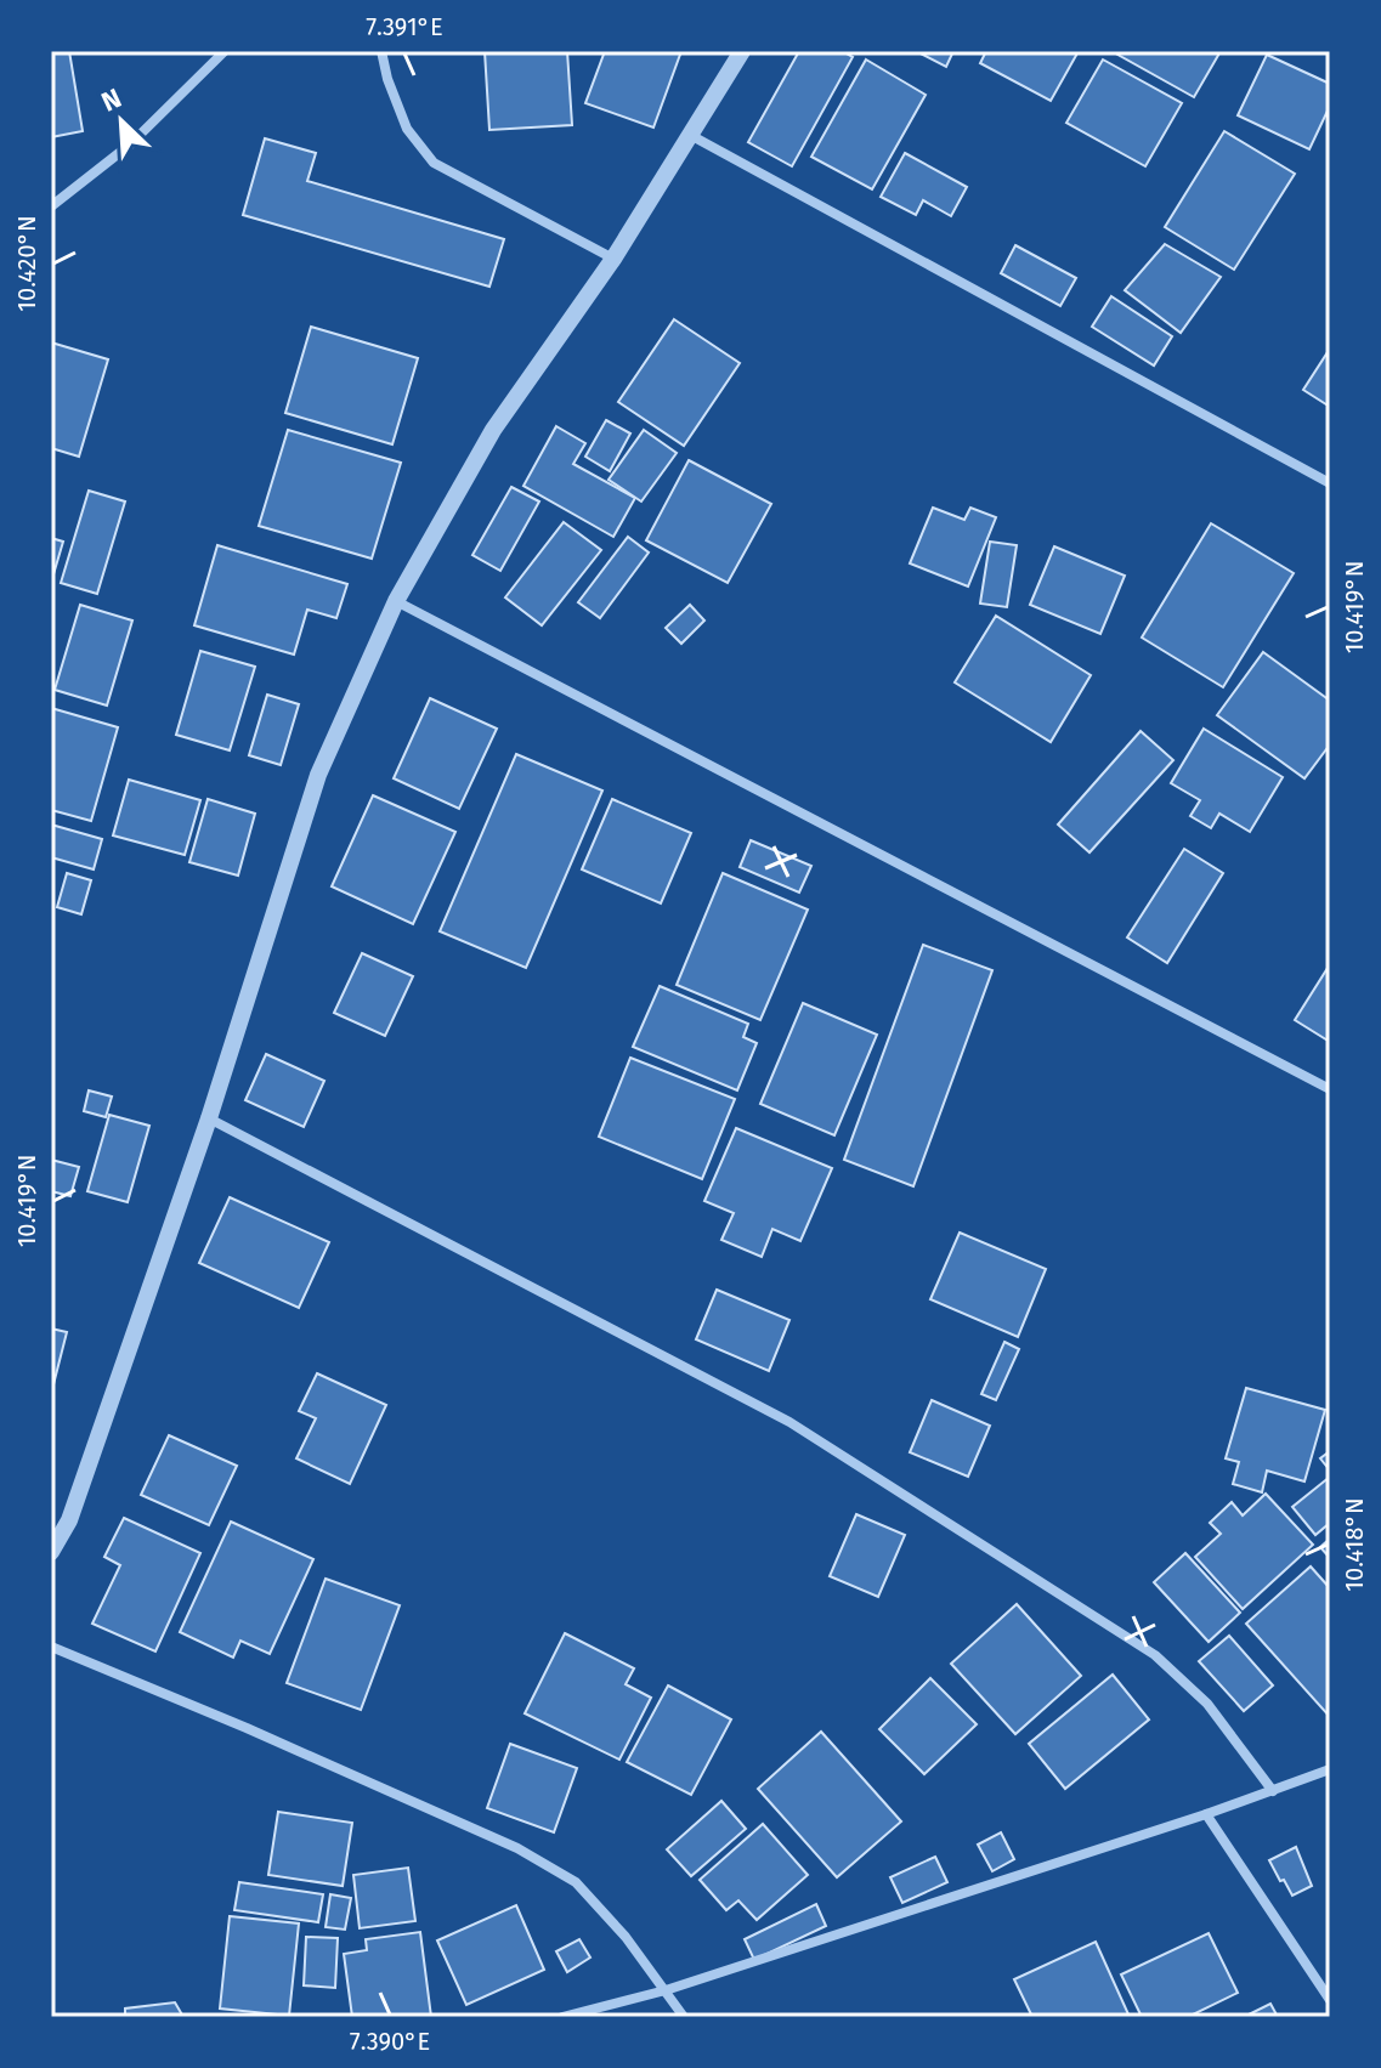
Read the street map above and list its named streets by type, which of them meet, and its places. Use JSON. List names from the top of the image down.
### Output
{
  "north": "top left",
  "coordinates": [
    "7.391°E",
    "10.420°N",
    "10.419°N",
    "10.418°N",
    "7.390°E"
  ]
}
